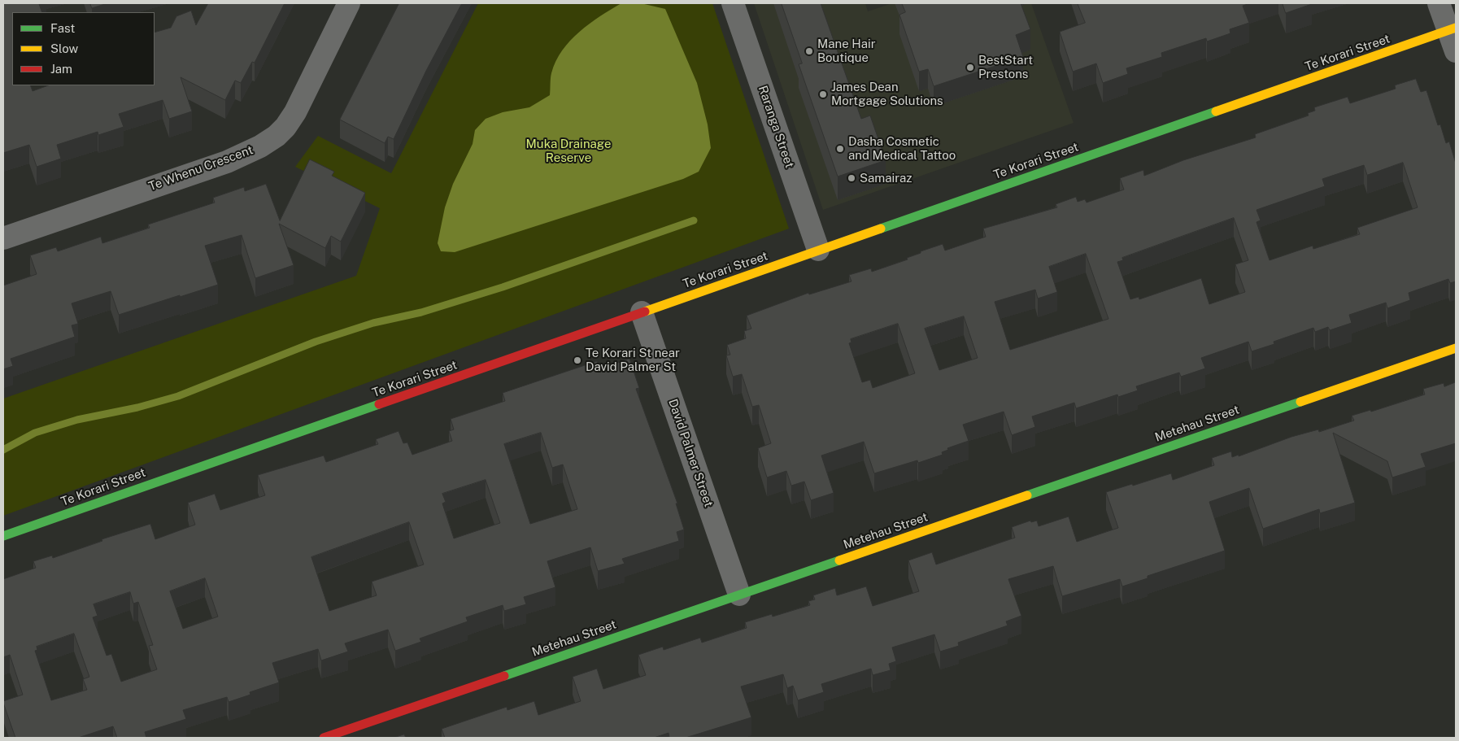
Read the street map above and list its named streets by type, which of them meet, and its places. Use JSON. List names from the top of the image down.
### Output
{
  "streets": {
    "street": [
      "Te Korari Street",
      "Raranga Street",
      "Te Whenu Crescent",
      "Metehau Street",
      "David Palmer Street"
    ]
  },
  "crossings": [
    ["Te Korari Street", "Raranga Street"],
    ["Te Korari Street", "David Palmer Street"],
    ["Metehau Street", "David Palmer Street"]
  ],
  "parks": ["Muka Drainage Reserve"],
  "places": [
    "Mane Hair Boutique",
    "BestStart Prestons",
    "James Dean Mortgage Solutions",
    "Dasha Cosmetic and Medical Tattoo",
    "Samairaz",
    "Te Korari St near David Palmer St"
  ],
  "legend": ["Fast", "Slow", "Jam"]
}
